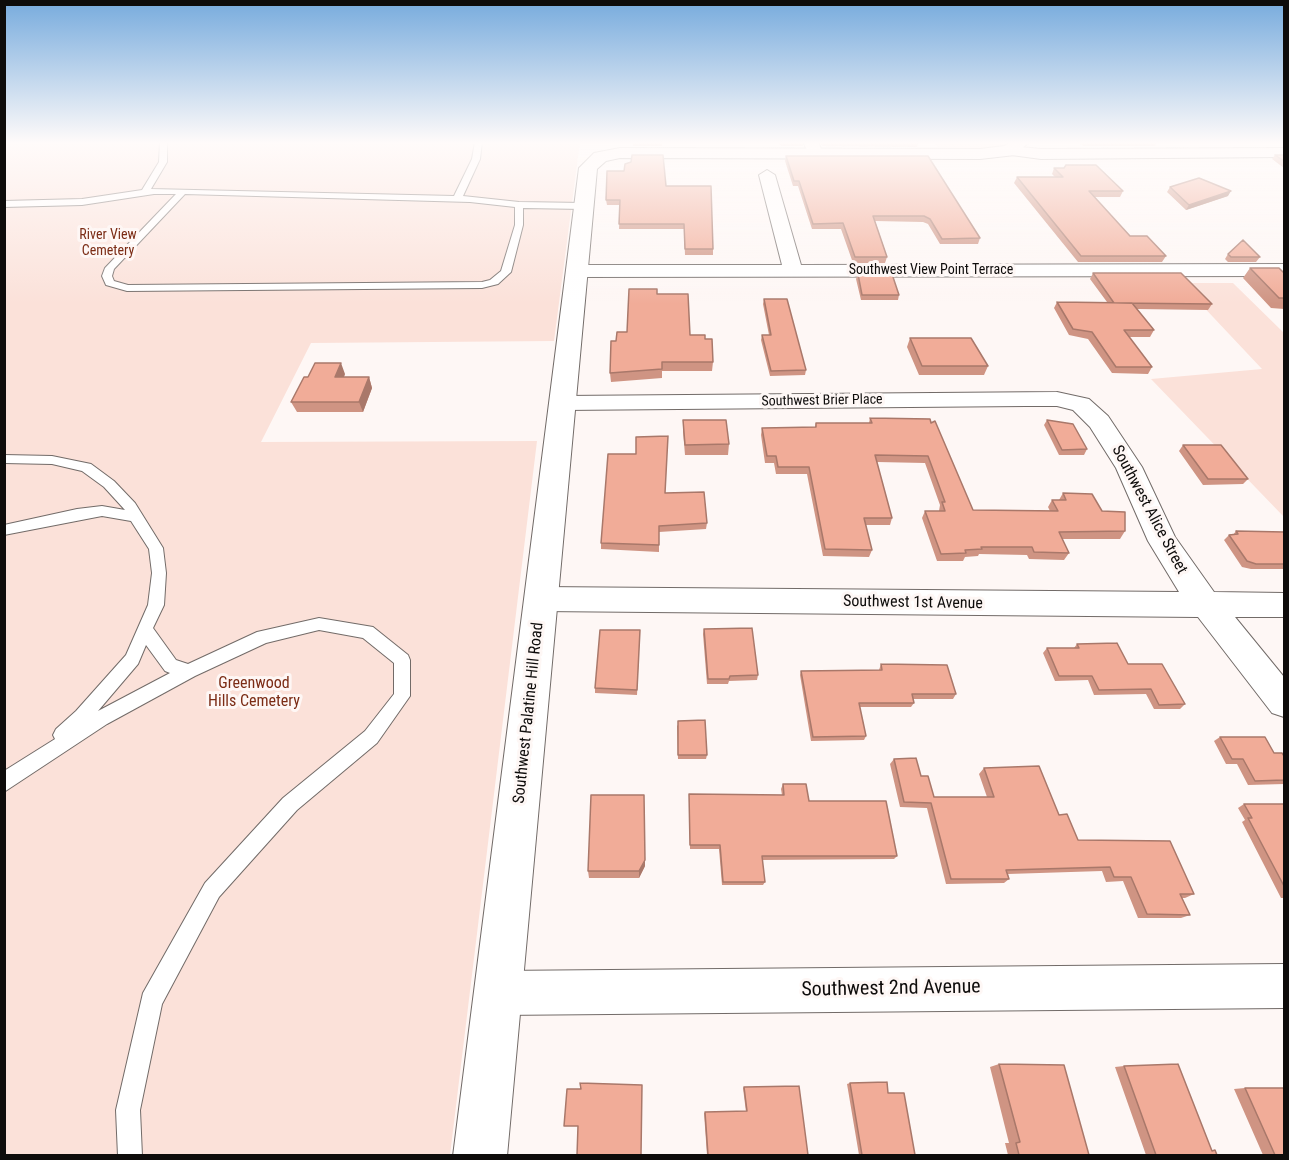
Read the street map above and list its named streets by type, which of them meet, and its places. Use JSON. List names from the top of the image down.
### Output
{
  "streets": {
    "street": [
      "Southwest View Point Terrace",
      "Southwest Brier Place",
      "Southwest Alice Street",
      "Southwest 1st Avenue",
      "Southwest Palatine Hill Road",
      "Southwest 2nd Avenue"
    ]
  },
  "crossings": [
    ["Southwest View Point Terrace", "Southwest Palatine Hill Road"],
    ["Southwest Brier Place", "Southwest Alice Street"],
    ["Southwest Brier Place", "Southwest Palatine Hill Road"],
    ["Southwest Alice Street", "Southwest 1st Avenue"],
    ["Southwest 1st Avenue", "Southwest Palatine Hill Road"],
    ["Southwest Palatine Hill Road", "Southwest 2nd Avenue"]
  ],
  "parks": ["River View Cemetery", "Greenwood Hills Cemetery"]
}
